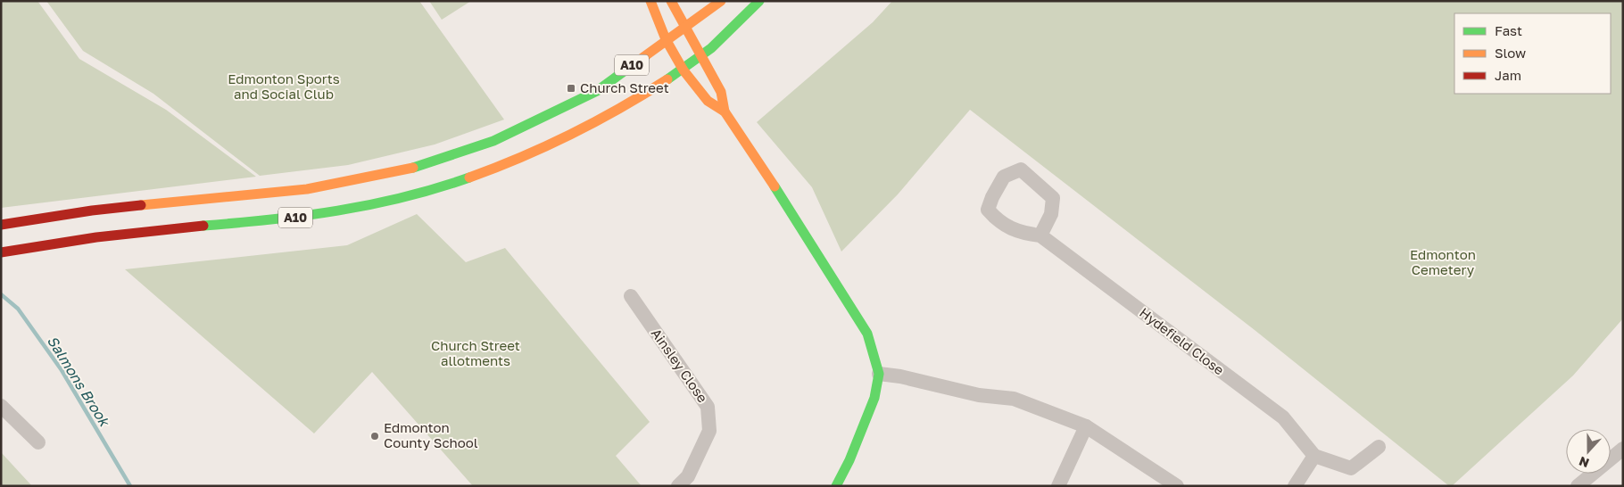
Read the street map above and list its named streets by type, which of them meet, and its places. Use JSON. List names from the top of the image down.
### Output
{
  "streets": {
    "main road": ["A10"],
    "street": ["Hydefield Close", "Ainsley Close"]
  },
  "water": ["Salmons Brook"],
  "parks": ["Edmonton Sports and Social Club", "Edmonton Cemetery", "Church Street allotments"],
  "places": {
    "transit": ["Church Street"],
    "other": ["Edmonton County School"]
  },
  "legend": ["Fast", "Slow", "Jam"],
  "north": "bottom"
}
